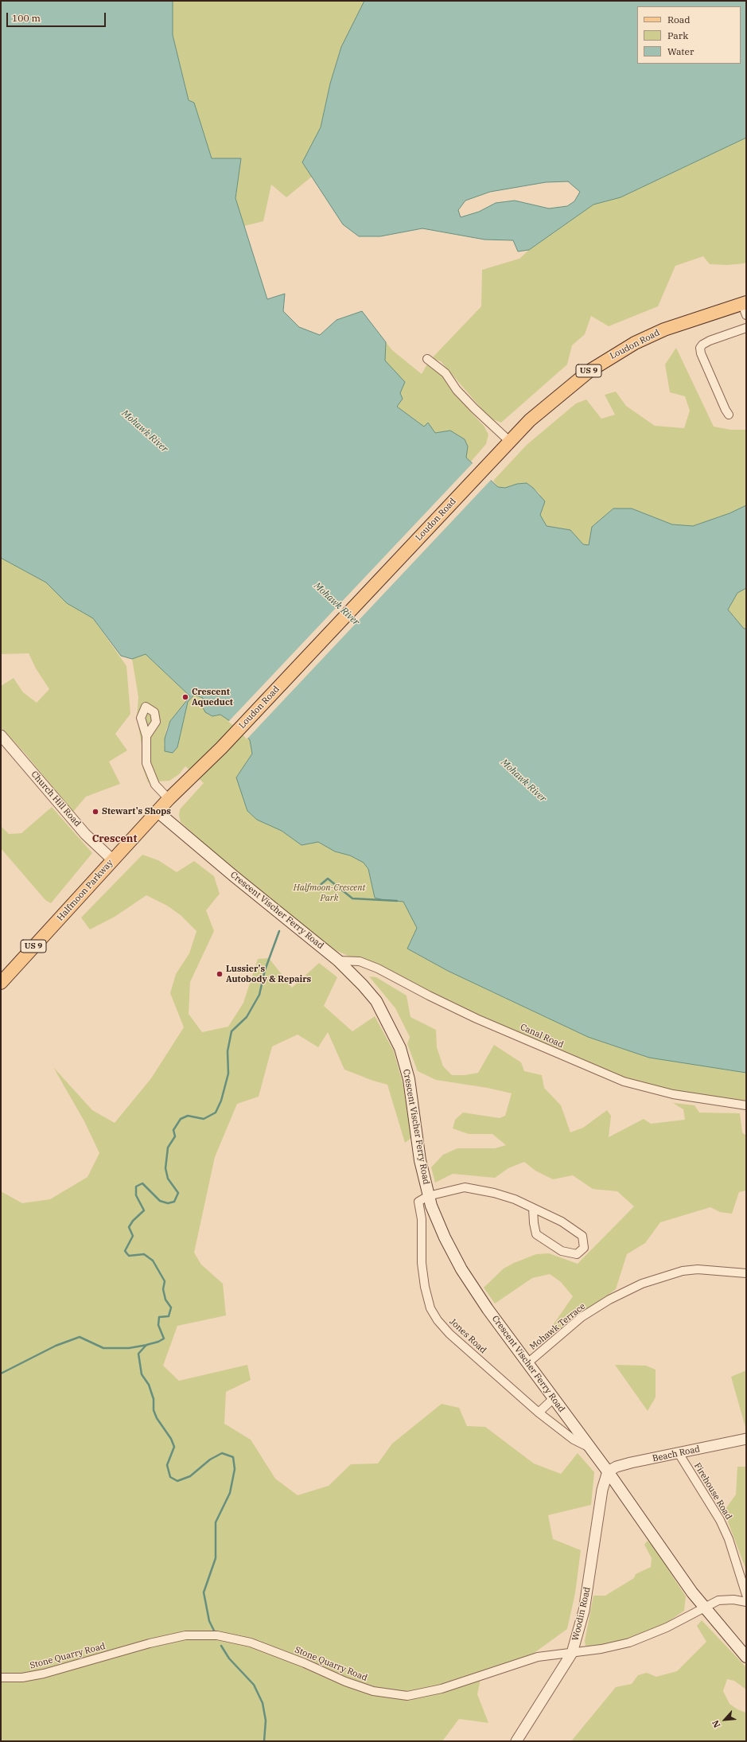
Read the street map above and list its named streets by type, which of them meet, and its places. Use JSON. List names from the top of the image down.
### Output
{
  "streets": {
    "main road": [
      "Loudon Road",
      "US 9",
      "Halfmoon Parkway",
      "Crescent Vischer Ferry Road"
    ],
    "street": [
      "Church Hill Road",
      "Canal Road",
      "Mohawk Terrace",
      "Jones Road",
      "Beach Road",
      "Firehouse Road",
      "Woodin Road",
      "Stone Quarry Road"
    ]
  },
  "crossings": [
    ["Loudon Road", "Halfmoon Parkway"],
    ["Church Hill Road", "Halfmoon Parkway"],
    ["Halfmoon Parkway", "Crescent Vischer Ferry Road"],
    ["Crescent Vischer Ferry Road", "Canal Road"],
    ["Crescent Vischer Ferry Road", "Mohawk Terrace"],
    ["Crescent Vischer Ferry Road", "Jones Road"],
    ["Crescent Vischer Ferry Road", "Beach Road"],
    ["Crescent Vischer Ferry Road", "Woodin Road"],
    ["Crescent Vischer Ferry Road", "Stone Quarry Road"],
    ["Beach Road", "Firehouse Road"],
    ["Beach Road", "Woodin Road"],
    ["Woodin Road", "Stone Quarry Road"]
  ],
  "districts": ["Crescent"],
  "water": ["Mohawk River"],
  "parks": ["Halfmoon-Crescent Park"],
  "places": ["Crescent Aqueduct", "Stewart's Shops", "Lussier's Autobody & Repairs"],
  "legend": ["Road", "Park", "Water"],
  "scale_bar": "100 m",
  "north": "bottom left"
}
